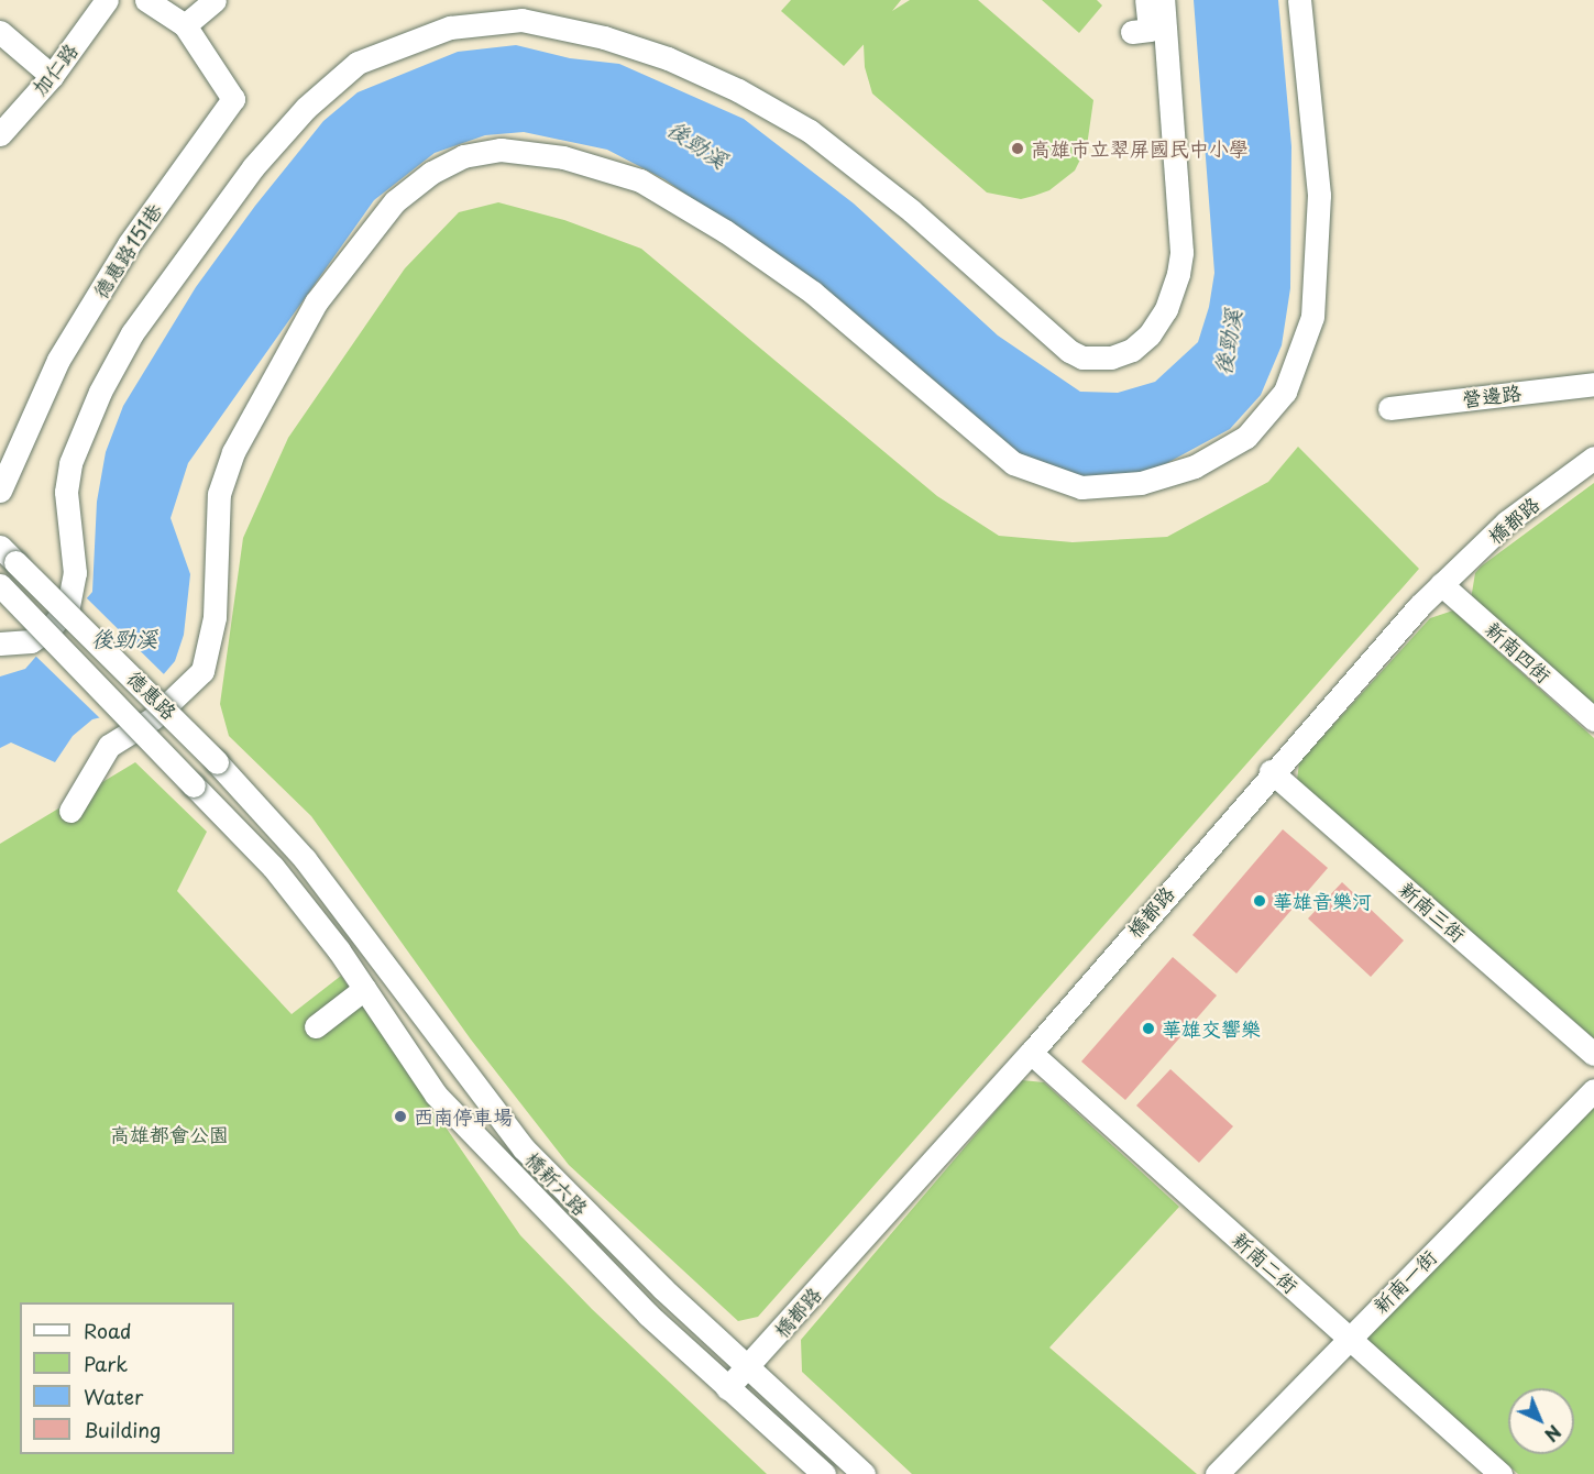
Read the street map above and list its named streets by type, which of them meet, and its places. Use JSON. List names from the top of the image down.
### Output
{
  "streets": {
    "street": [
      "加仁路",
      "德惠路151巷",
      "營邊路",
      "橋都路",
      "新南四街",
      "德惠路",
      "新南三街",
      "橋新六路",
      "新南二街",
      "新南一街"
    ]
  },
  "crossings": [
    ["橋都路", "新南四街"],
    ["橋都路", "新南三街"],
    ["橋都路", "橋新六路"],
    ["橋都路", "新南二街"],
    ["德惠路", "橋新六路"],
    ["新南二街", "新南一街"]
  ],
  "water": ["後勁溪"],
  "parks": ["高雄都會公園"],
  "places": [
    "高雄市立翠屏國民中小學",
    "華雄音樂河",
    "華雄交響樂",
    "西南停車場"
  ],
  "legend": [
    "Road",
    "Park",
    "Water",
    "Building"
  ],
  "north": "bottom right"
}
